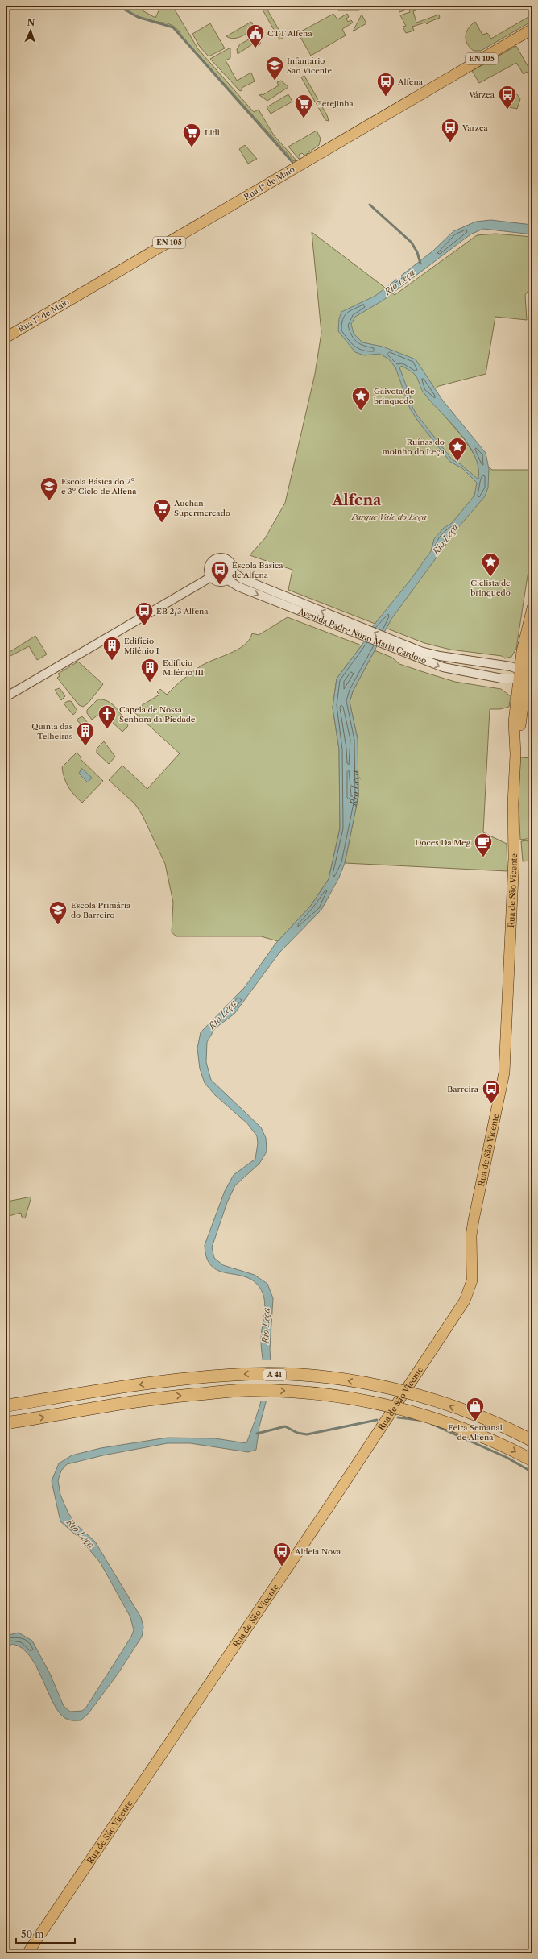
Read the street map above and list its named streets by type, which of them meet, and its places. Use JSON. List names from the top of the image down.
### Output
{
  "streets": {
    "highway": ["A 41"],
    "main road": ["EN 105", "Rua 1º de Maio", "Rua de São Vicente"],
    "street": ["Avenida Padre Nuno Maria Cardoso"]
  },
  "crossings": [
    ["Avenida Padre Nuno Maria Cardoso", "Rua de São Vicente"]
  ],
  "districts": ["Alfena"],
  "water": ["Rio Leça"],
  "parks": ["Parque Vale do Leça"],
  "places": {
    "public building": ["CTT Alfena"],
    "school or university": ["Infantário São Vicente", "Escola Básica do 2º e 3º Ciclo de Alfena", "Escola Primária do Barreiro"],
    "bus stop": [
      "Alfena",
      "Várzea",
      "Varzea",
      "Escola Básica de Alfena",
      "EB 2/3 Alfena",
      "Barreira",
      "Aldeia Nova"
    ],
    "supermarket": ["Cerejinha", "Lidl", "Auchan Supermercado"],
    "place": ["Gaivota de brinquedo", "Ruínas do moinho do Leça", "Ciclista de brinquedo"],
    "building": ["Edifício Milénio I", "Edifício Milénio III", "Quinta das Telheiras"],
    "church": ["Capela de Nossa Senhora da Piedade"],
    "cafe": ["Doces Da Meg"],
    "shop": ["Feira Semanal de Alfena"]
  },
  "scale_bar": "50 m",
  "north": "top"
}
